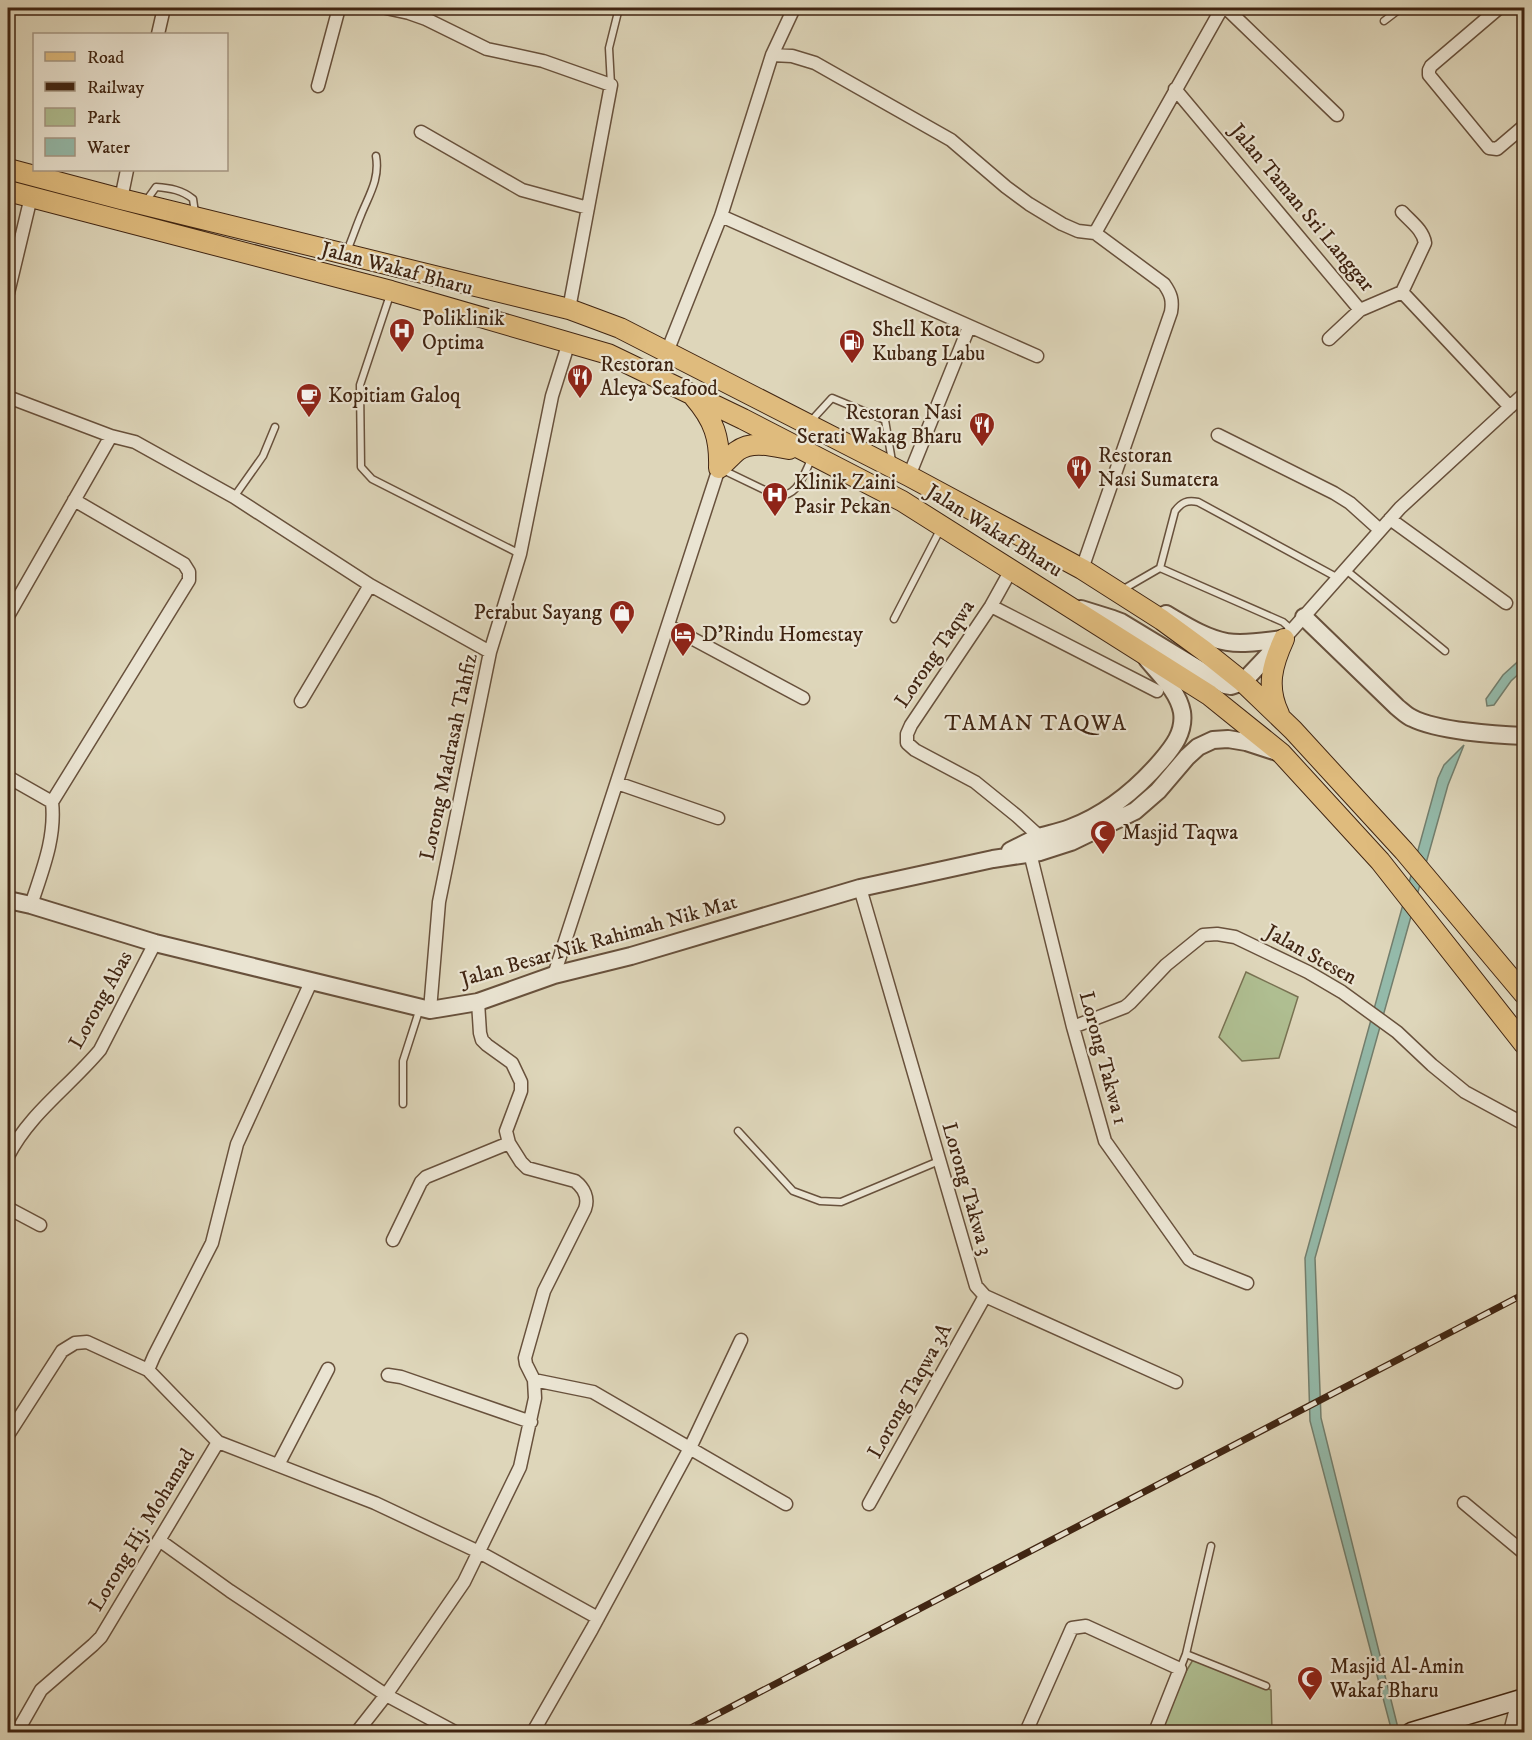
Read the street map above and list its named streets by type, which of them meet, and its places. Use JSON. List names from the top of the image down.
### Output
{
  "streets": {
    "main road": ["Jalan Wakaf Bharu"],
    "street": [
      "Jalan Taman Sri Langgar",
      "Lorong Taqwa",
      "Lorong Madrasah Tahfiz",
      "Jalan Besar Nik Rahimah Nik Mat",
      "Jalan Stesen",
      "Lorong Abas",
      "Lorong Takwa 1",
      "Lorong Takwa 3",
      "Lorong Taqwa 3A",
      "Lorong Hj. Mohamad"
    ]
  },
  "crossings": [
    ["Jalan Wakaf Bharu", "Lorong Taqwa"],
    ["Jalan Wakaf Bharu", "Lorong Madrasah Tahfiz"],
    ["Jalan Wakaf Bharu", "Jalan Besar Nik Rahimah Nik Mat"],
    ["Lorong Taqwa", "Jalan Besar Nik Rahimah Nik Mat"],
    ["Lorong Madrasah Tahfiz", "Jalan Besar Nik Rahimah Nik Mat"],
    ["Jalan Besar Nik Rahimah Nik Mat", "Lorong Abas"],
    ["Jalan Besar Nik Rahimah Nik Mat", "Lorong Takwa 1"],
    ["Jalan Besar Nik Rahimah Nik Mat", "Lorong Takwa 3"],
    ["Jalan Stesen", "Lorong Takwa 1"],
    ["Lorong Takwa 3", "Lorong Taqwa 3A"]
  ],
  "districts": ["TAMAN TAQWA"],
  "places": {
    "hospital": ["Poliklinik Optima", "Klinik Zaini Pasir Pekan"],
    "fuel station": ["Shell Kota Kubang Labu"],
    "restaurant": ["Restoran Aleya Seafood", "Restoran Nasi Serati Wakag Bharu", "Restoran Nasi Sumatera"],
    "cafe": ["Kopitiam Galoq"],
    "shop": ["Perabut Sayang"],
    "hotel": ["D’Rindu Homestay"],
    "mosque": ["Masjid Taqwa", "Masjid Al-Amin Wakaf Bharu"]
  },
  "legend": [
    "Road",
    "Railway",
    "Park",
    "Water"
  ]
}
